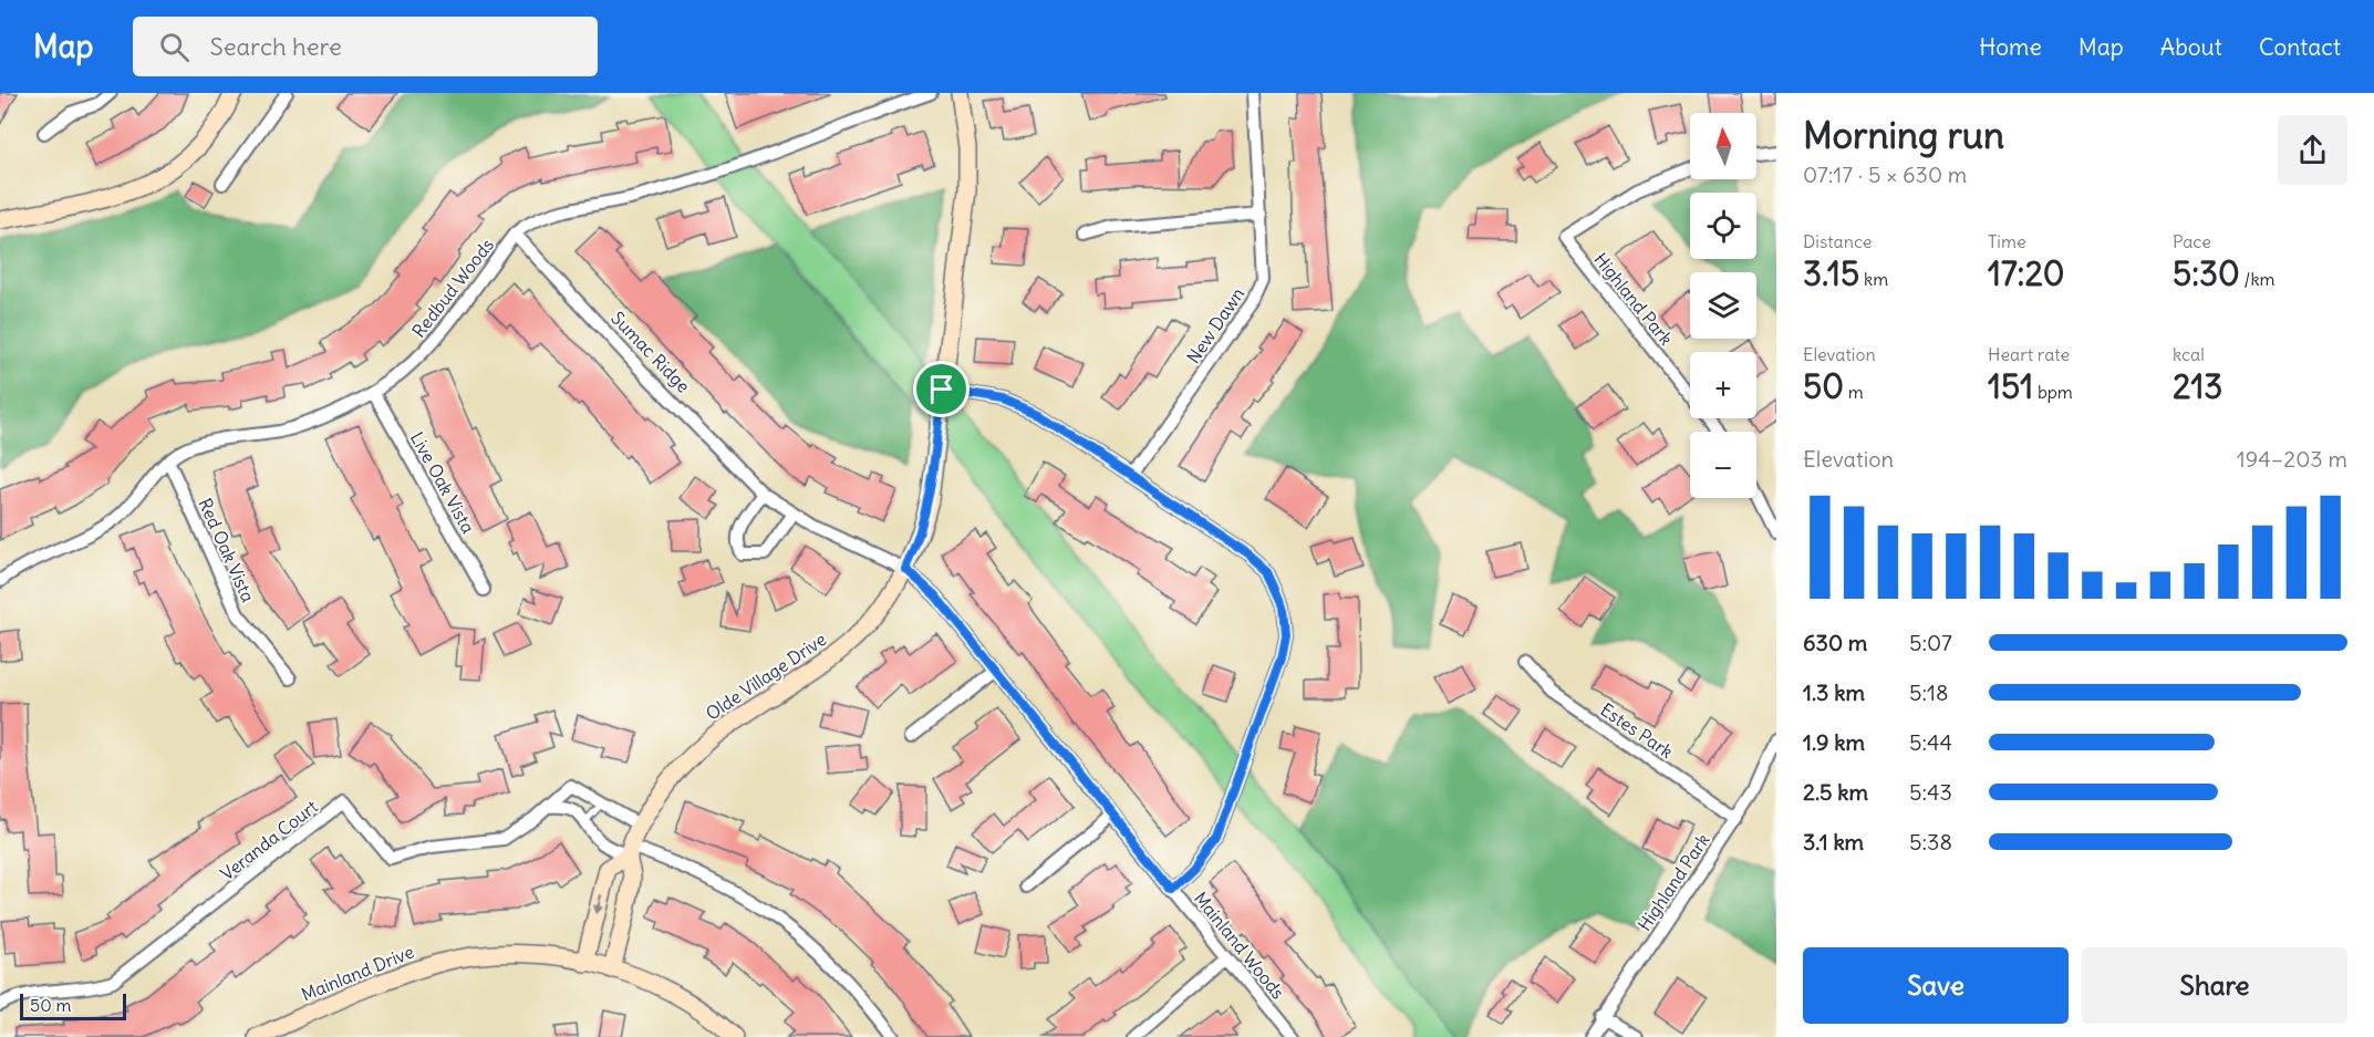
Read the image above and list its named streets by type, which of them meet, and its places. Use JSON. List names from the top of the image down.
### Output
{
  "streets": {
    "street": [
      "Redbud Woods",
      "Highland Park",
      "New Dawn",
      "Sumac Ridge",
      "Live Oak Vista",
      "Red Oak Vista",
      "Olde Village Drive",
      "Estes Park",
      "Veranda Court",
      "Mainland Woods",
      "Mainland Drive"
    ]
  },
  "crossings": [
    ["Redbud Woods", "Sumac Ridge"],
    ["Redbud Woods", "Live Oak Vista"],
    ["Redbud Woods", "Red Oak Vista"],
    ["Highland Park", "Estes Park"],
    ["Sumac Ridge", "Olde Village Drive"],
    ["Sumac Ridge", "Mainland Woods"],
    ["Olde Village Drive", "Veranda Court"],
    ["Olde Village Drive", "Mainland Woods"],
    ["Olde Village Drive", "Mainland Drive"]
  ],
  "scale_bar": "50 m",
  "north": "top",
  "page": {
    "header": "Map",
    "search": "Search here",
    "nav": [
      "Home",
      "Map",
      "About",
      "Contact"
    ],
    "heading": ["Morning run", "07:17 · 5 × 630 m"],
    "map_buttons": ["+", "−"],
    "stats": [
      ["Distance", "3.15 km"],
      ["Time", "17:20"],
      ["Pace", "5:30 /km"],
      ["Elevation", "50 m"],
      ["Heart rate", "151 bpm"],
      ["kcal", "213"]
    ],
    "chart": ["Elevation", "194–203 m"],
    "list": [
      {
        "name": "630 m",
        "note": "5:07"
      },
      {
        "name": "1.3 km",
        "note": "5:18"
      },
      {
        "name": "1.9 km",
        "note": "5:44"
      },
      {
        "name": "2.5 km",
        "note": "5:43"
      },
      {
        "name": "3.1 km",
        "note": "5:38"
      }
    ],
    "buttons": ["Save", "Share"],
    "scale": "50 m"
  }
}
